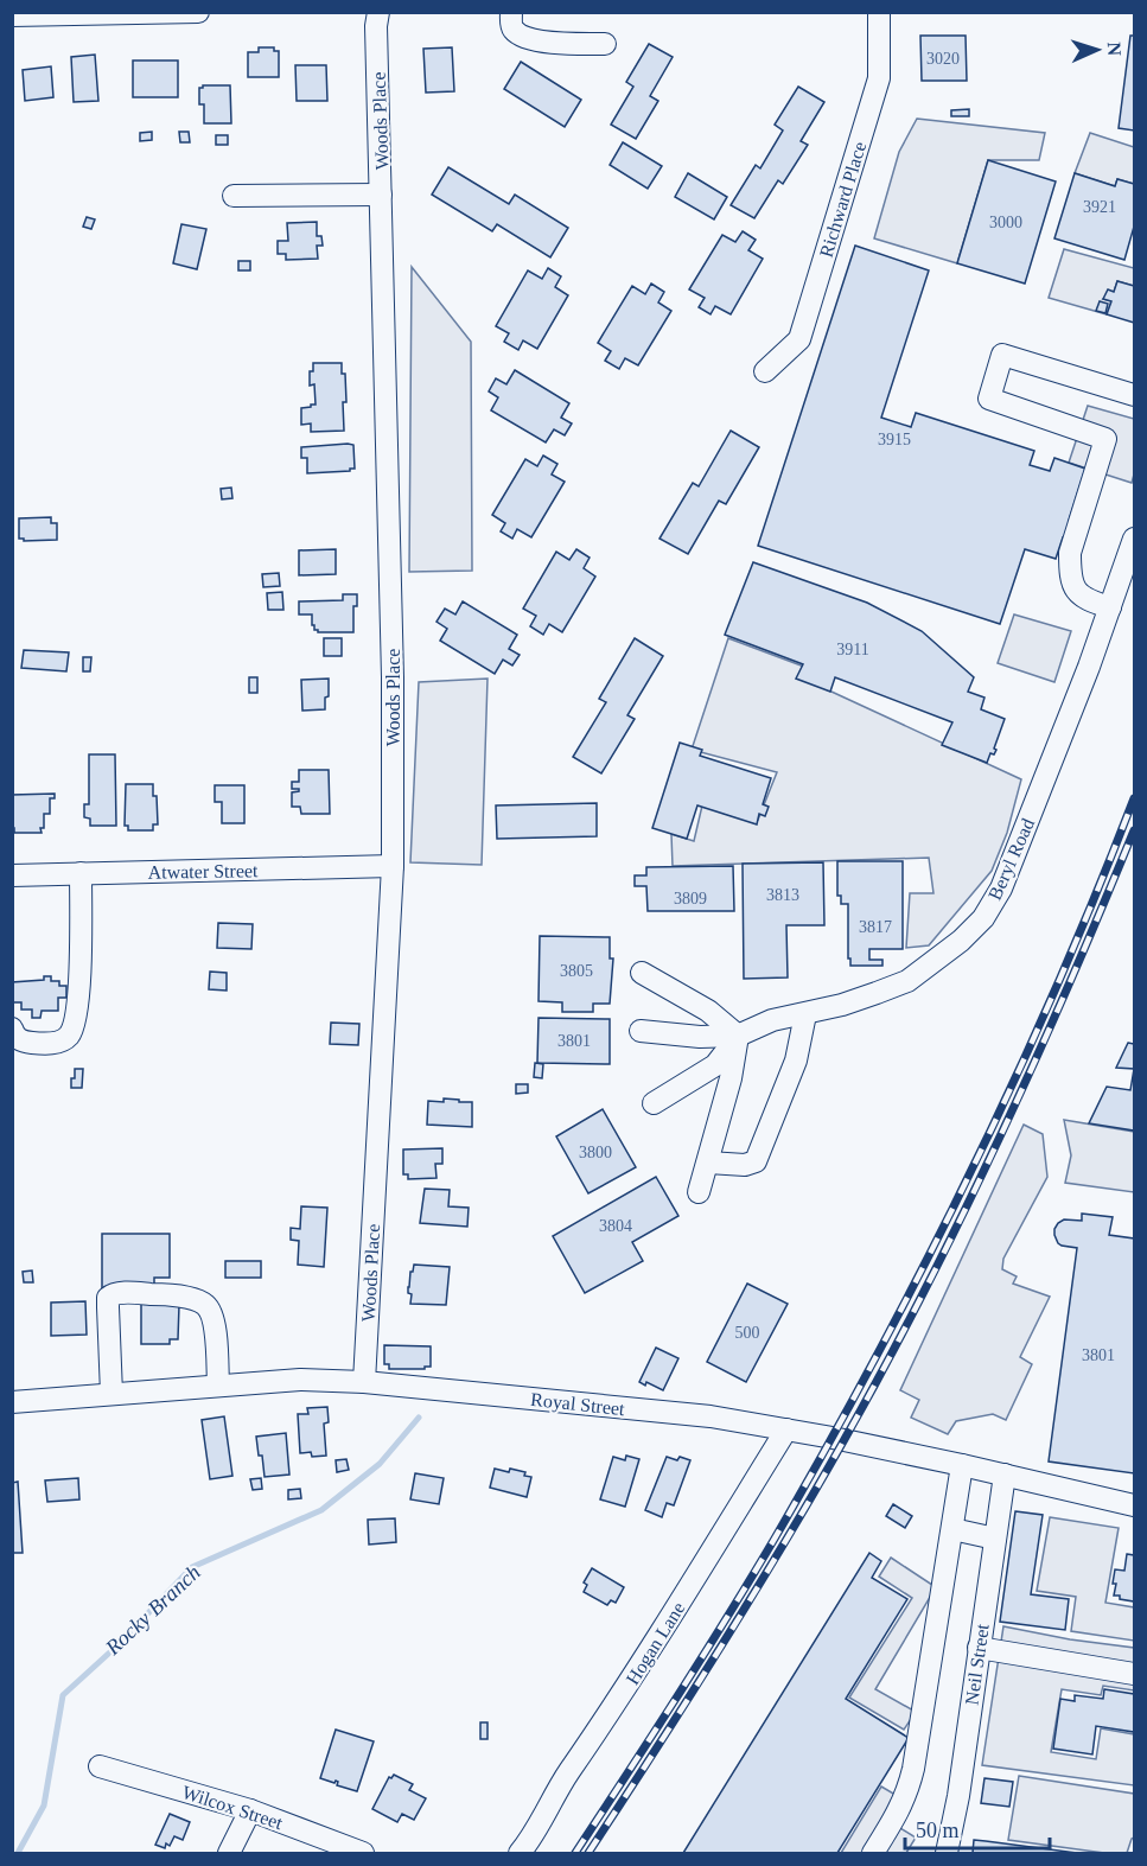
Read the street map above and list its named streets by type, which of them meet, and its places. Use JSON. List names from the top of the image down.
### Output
{
  "streets": {
    "street": [
      "Woods Place",
      "Richward Place",
      "Beryl Road",
      "Atwater Street",
      "Royal Street",
      "Hogan Lane",
      "Neil Street",
      "Wilcox Street"
    ]
  },
  "crossings": [
    ["Woods Place", "Atwater Street"],
    ["Woods Place", "Royal Street"],
    ["Royal Street", "Hogan Lane"],
    ["Royal Street", "Neil Street"]
  ],
  "water": ["Rocky Branch"],
  "house_numbers": [
    "3020",
    "3921",
    "3000",
    "3915",
    "3911",
    "3813",
    "3809",
    "3817",
    "3805",
    "3801",
    "3800",
    "3804",
    "500",
    "3801"
  ],
  "scale_bar": "50 m",
  "north": "right"
}
